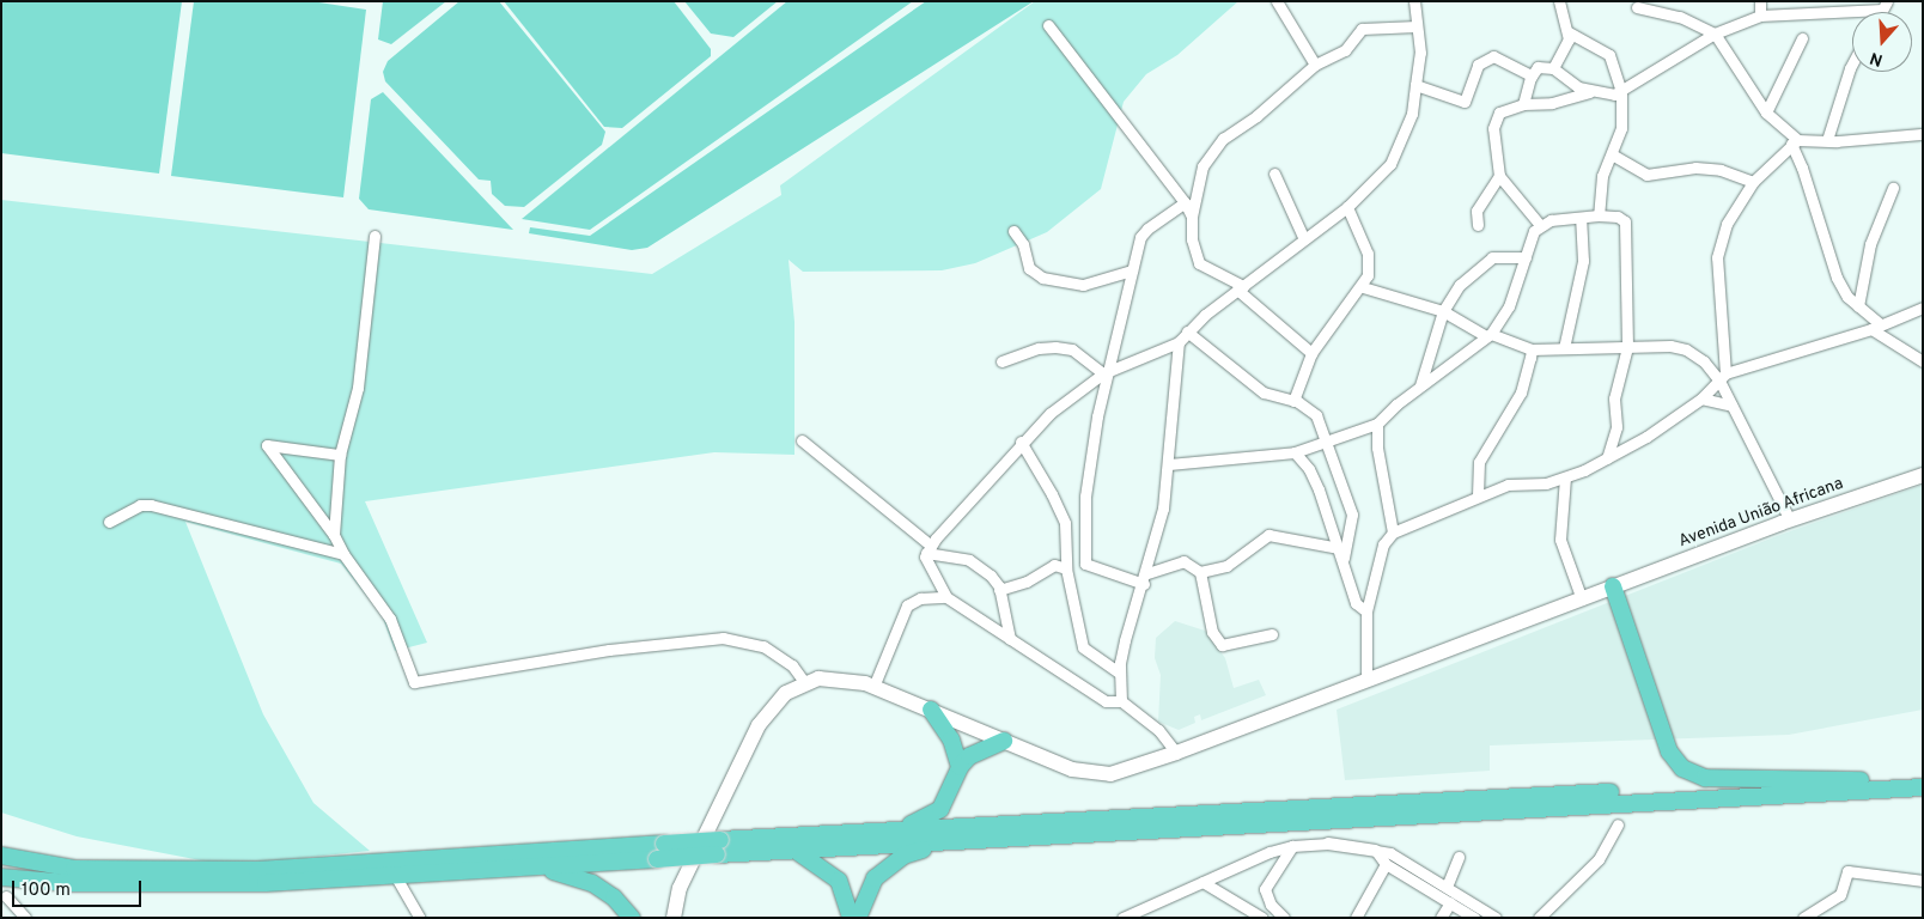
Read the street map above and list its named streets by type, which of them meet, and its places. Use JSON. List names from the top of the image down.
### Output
{
  "streets": {
    "main road": ["Avenida União Africana"]
  },
  "scale_bar": "100 m",
  "north": "bottom"
}
